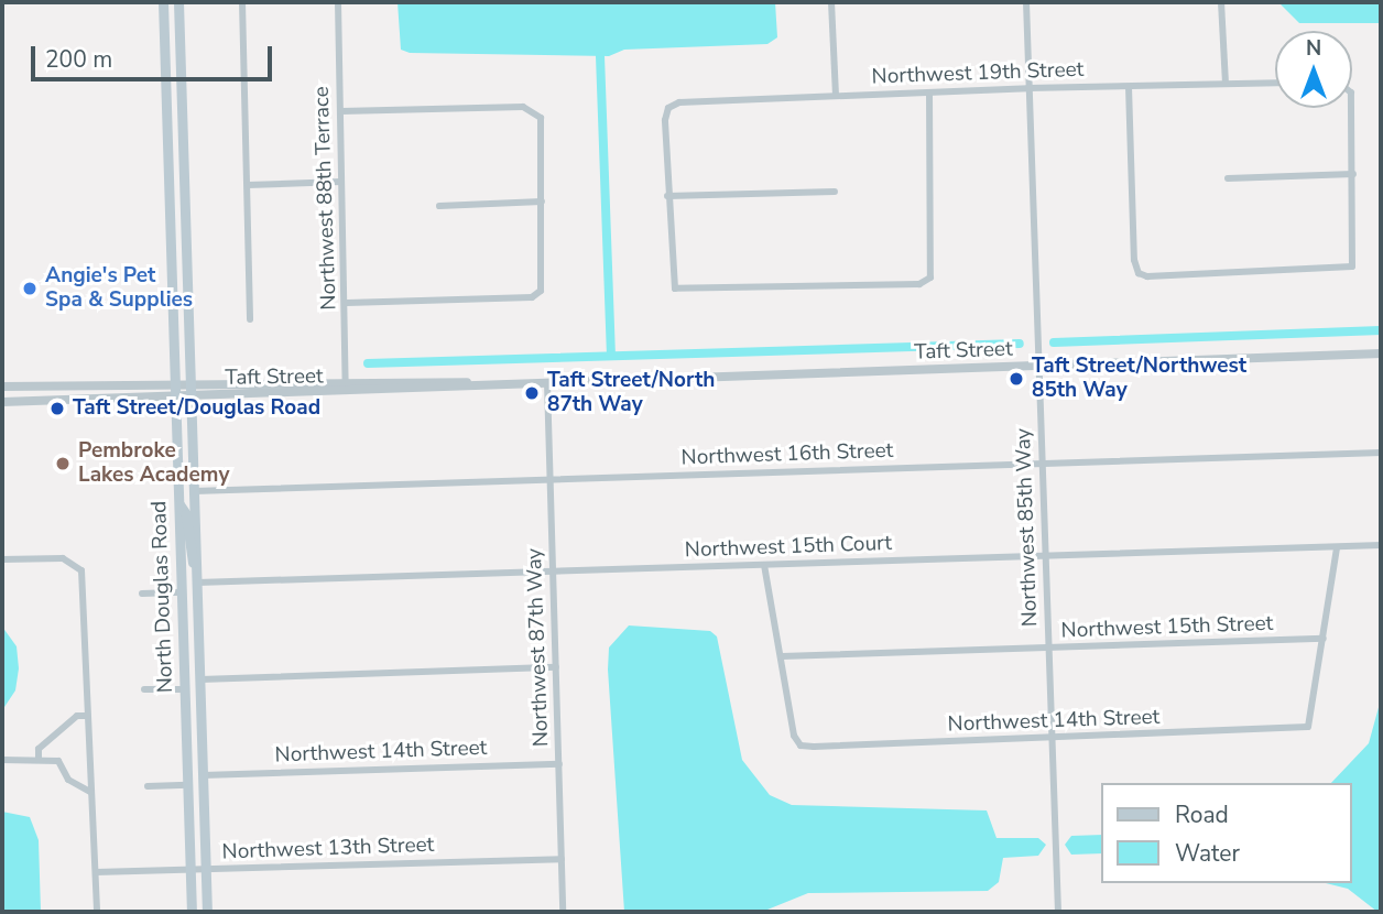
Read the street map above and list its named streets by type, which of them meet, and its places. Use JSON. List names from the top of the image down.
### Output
{
  "streets": {
    "main road": ["North Douglas Road"],
    "street": [
      "Northwest 19th Street",
      "Northwest 88th Terrace",
      "Taft Street",
      "Northwest 16th Street",
      "Northwest 85th Way",
      "Northwest 15th Court",
      "Northwest 15th Street",
      "Northwest 87th Way",
      "Northwest 14th Street",
      "Northwest 13th Street"
    ]
  },
  "crossings": [
    ["Northwest 19th Street", "Northwest 85th Way"],
    ["Northwest 88th Terrace", "Taft Street"],
    ["Taft Street", "Northwest 85th Way"],
    ["Taft Street", "North Douglas Road"],
    ["Taft Street", "Northwest 87th Way"],
    ["Northwest 16th Street", "Northwest 85th Way"],
    ["Northwest 16th Street", "North Douglas Road"],
    ["Northwest 16th Street", "Northwest 87th Way"],
    ["Northwest 85th Way", "Northwest 15th Court"],
    ["Northwest 85th Way", "Northwest 15th Street"],
    ["Northwest 85th Way", "Northwest 14th Street"],
    ["Northwest 15th Court", "North Douglas Road"],
    ["Northwest 15th Court", "Northwest 87th Way"],
    ["North Douglas Road", "Northwest 14th Street"],
    ["North Douglas Road", "Northwest 13th Street"],
    ["Northwest 15th Street", "Northwest 14th Street"],
    ["Northwest 87th Way", "Northwest 14th Street"],
    ["Northwest 87th Way", "Northwest 13th Street"]
  ],
  "places": [
    "Angie's Pet Spa & Supplies",
    "Taft Street/Northwest 85th Way",
    "Taft Street/North 87th Way",
    "Taft Street/Douglas Road",
    "Pembroke Lakes Academy"
  ],
  "legend": ["Road", "Water"],
  "scale_bar": "200 m",
  "north": "top"
}
